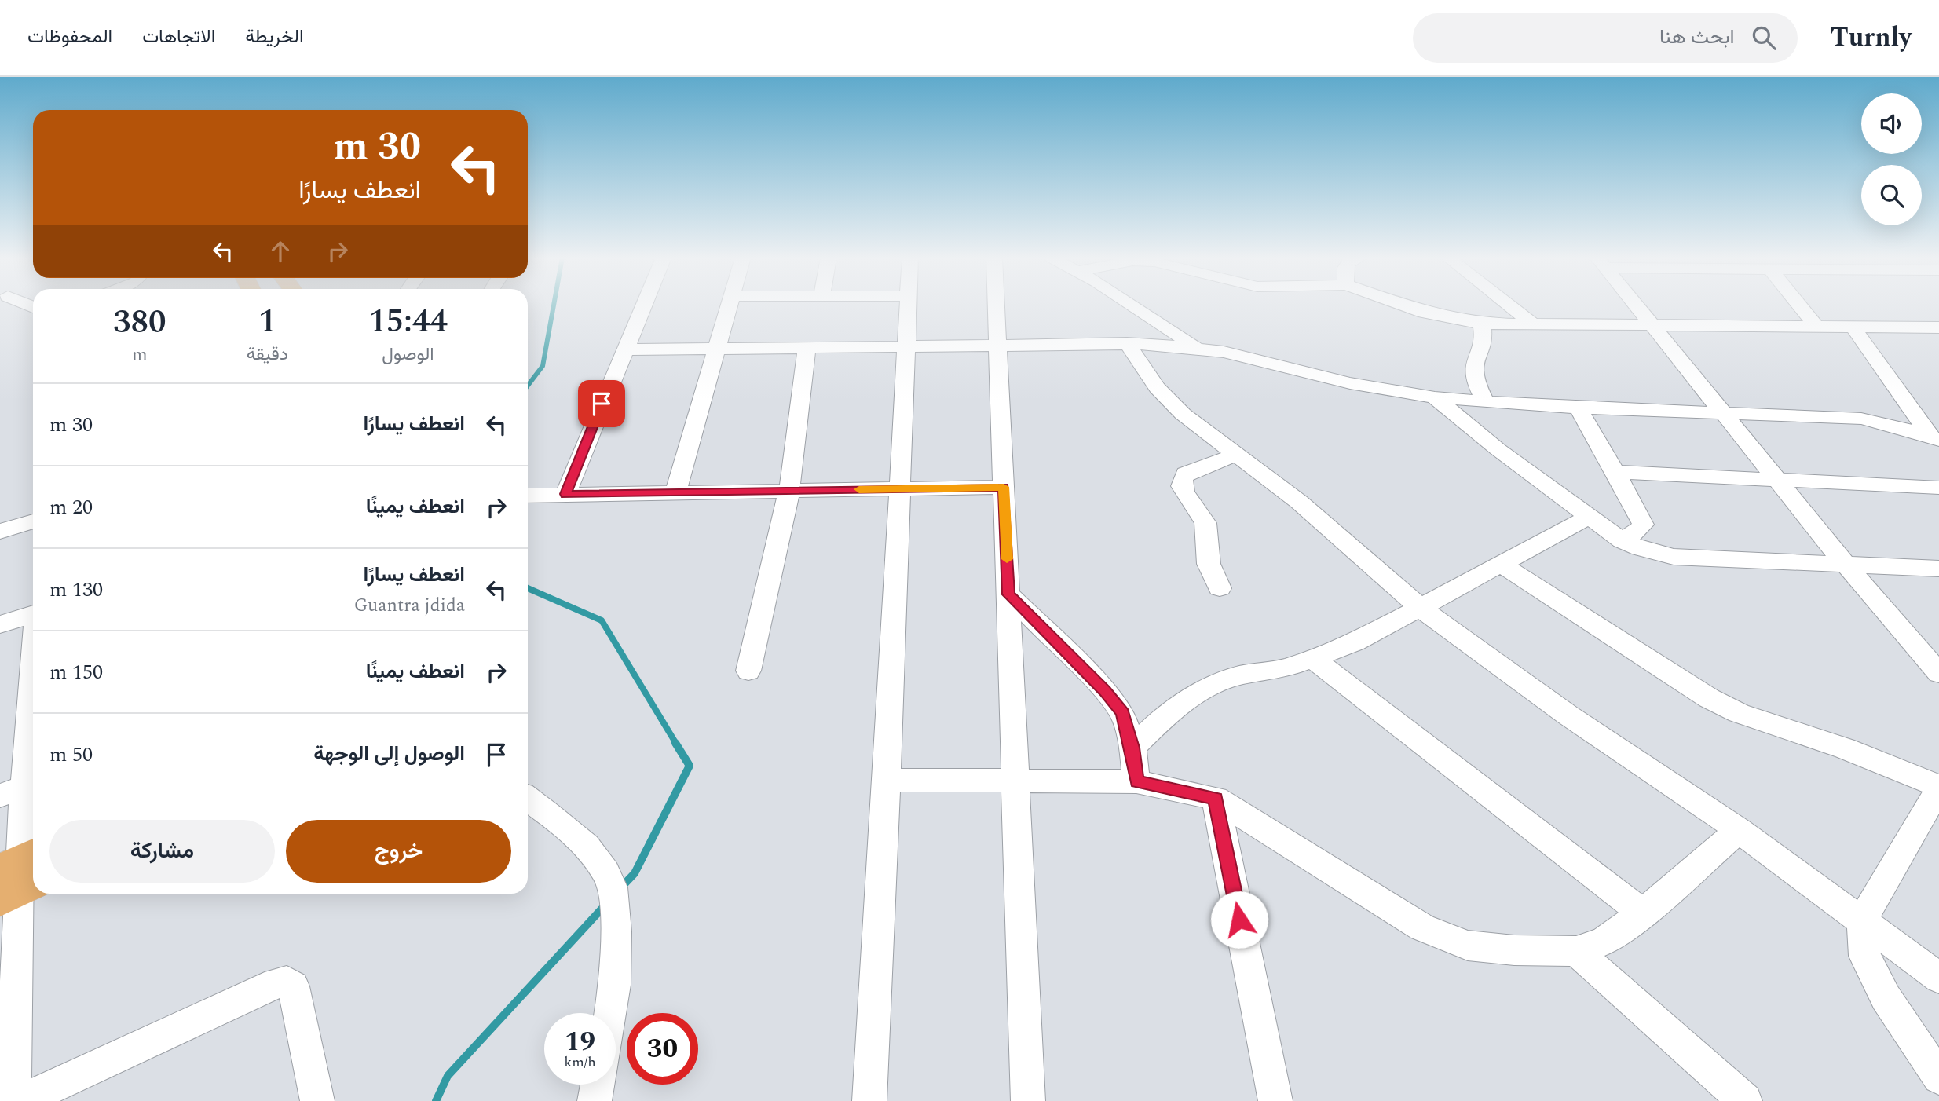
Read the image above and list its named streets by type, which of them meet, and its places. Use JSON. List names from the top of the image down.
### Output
{
  "page": {
    "header": "Turnly",
    "search": "ابحث هنا",
    "nav": ["الخريطة", "الاتجاهات", "المحفوظات"],
    "turn": ["30 m", "انعطف يسارًا"],
    "eta": [
      "15:44",
      "الوصول",
      "1",
      "دقيقة",
      "380",
      "m"
    ],
    "list": [
      {
        "name": "انعطف يسارًا",
        "value": "30 m"
      },
      {
        "name": "انعطف يمينًا",
        "value": "20 m"
      },
      {
        "name": "انعطف يسارًا",
        "note": "Guantra jdida",
        "value": "130 m"
      },
      {
        "name": "انعطف يمينًا",
        "value": "150 m"
      },
      {
        "name": "الوصول إلى الوجهة",
        "value": "50 m"
      }
    ],
    "buttons": ["خروج", "مشاركة"],
    "speed": "19 km/h",
    "limit": "30"
  }
}
